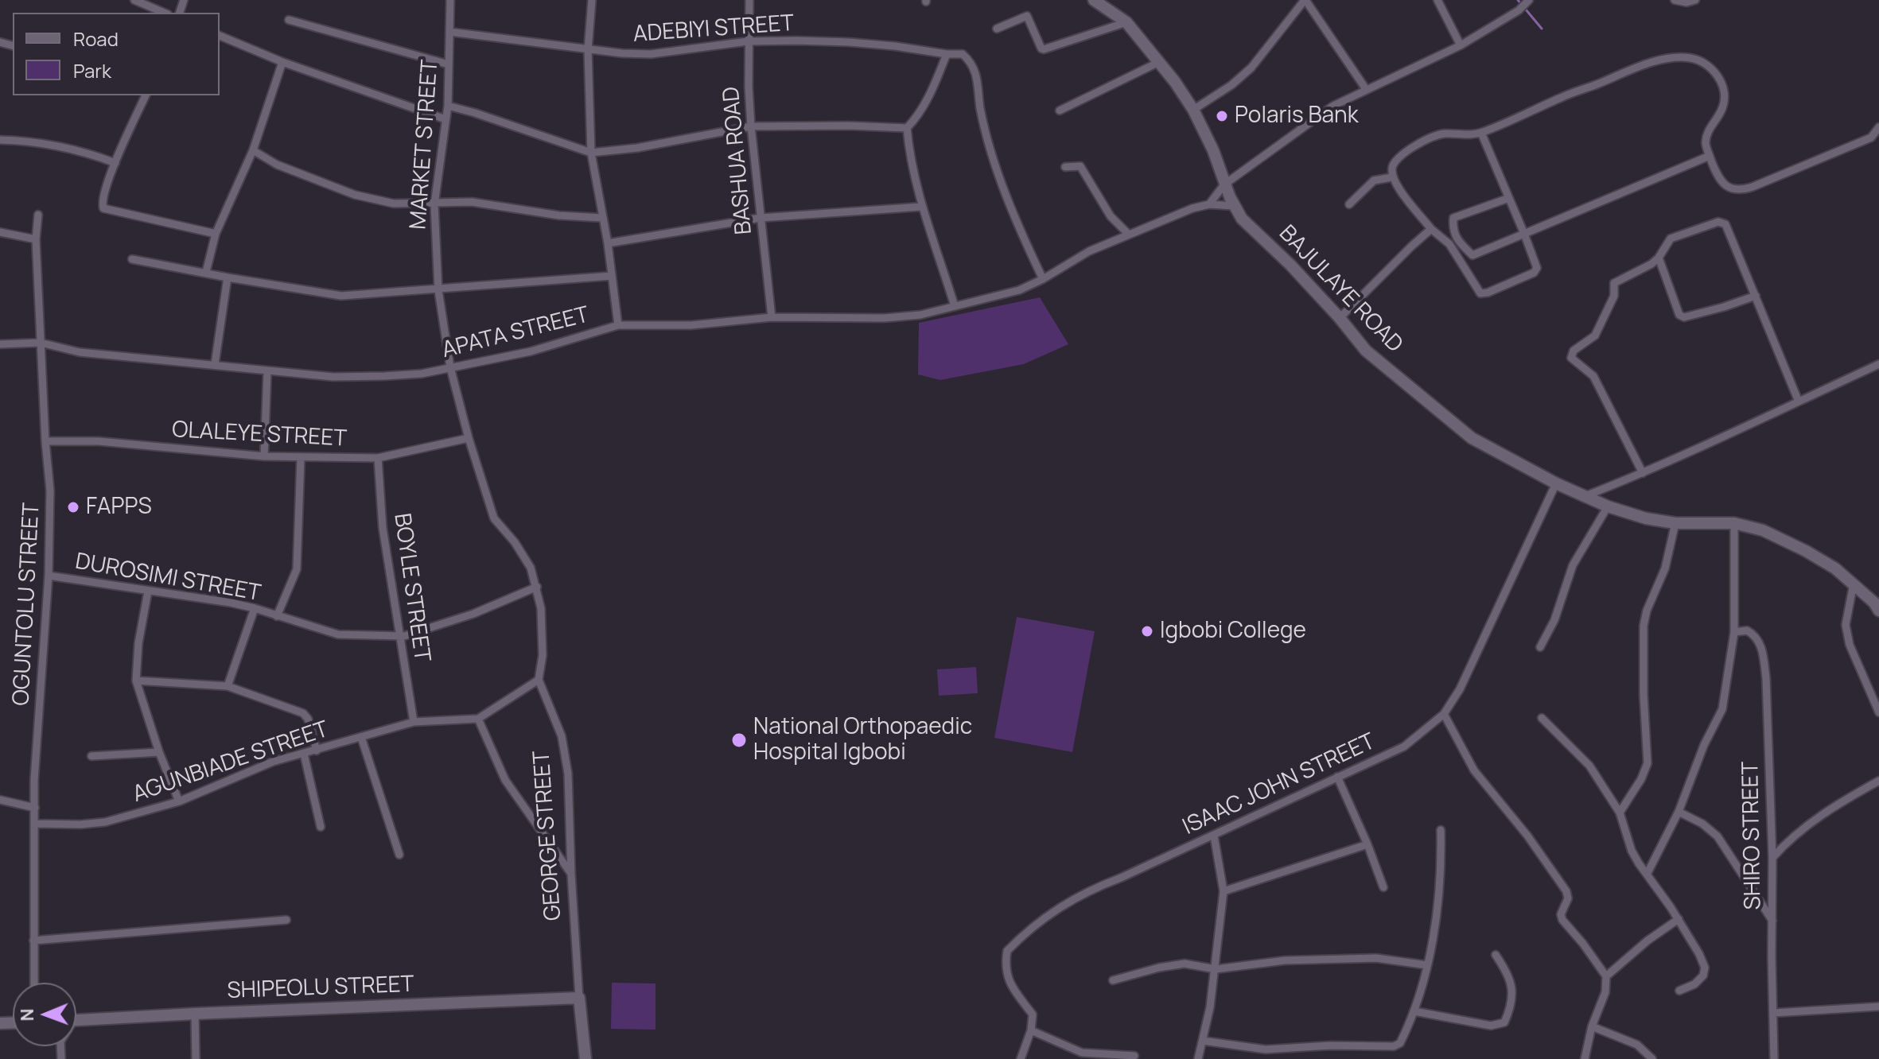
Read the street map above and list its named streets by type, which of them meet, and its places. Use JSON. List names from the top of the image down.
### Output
{
  "streets": {
    "street": [
      "ADEBIYI STREET",
      "MARKET STREET",
      "BASHUA ROAD",
      "BAJULAYE ROAD",
      "APATA STREET",
      "OLALEYE STREET",
      "DUROSIMI STREET",
      "BOYLE STREET",
      "OGUNTOLU STREET",
      "AGUNBIADE STREET",
      "ISAAC JOHN STREET",
      "GEORGE STREET",
      "SHIRO STREET",
      "SHIPEOLU STREET"
    ]
  },
  "crossings": [
    ["ADEBIYI STREET", "MARKET STREET"],
    ["ADEBIYI STREET", "BASHUA ROAD"],
    ["ADEBIYI STREET", "APATA STREET"],
    ["MARKET STREET", "APATA STREET"],
    ["MARKET STREET", "GEORGE STREET"],
    ["BASHUA ROAD", "APATA STREET"],
    ["BAJULAYE ROAD", "ISAAC JOHN STREET"],
    ["APATA STREET", "OGUNTOLU STREET"],
    ["APATA STREET", "GEORGE STREET"],
    ["OLALEYE STREET", "BOYLE STREET"],
    ["OLALEYE STREET", "OGUNTOLU STREET"],
    ["OLALEYE STREET", "GEORGE STREET"],
    ["DUROSIMI STREET", "BOYLE STREET"],
    ["DUROSIMI STREET", "OGUNTOLU STREET"],
    ["DUROSIMI STREET", "GEORGE STREET"],
    ["BOYLE STREET", "AGUNBIADE STREET"],
    ["OGUNTOLU STREET", "AGUNBIADE STREET"],
    ["AGUNBIADE STREET", "GEORGE STREET"],
    ["GEORGE STREET", "SHIPEOLU STREET"]
  ],
  "places": [
    "Polaris Bank",
    "FAPPS",
    "Igbobi College",
    "National Orthopaedic Hospital Igbobi"
  ],
  "legend": ["Road", "Park"],
  "north": "left"
}
